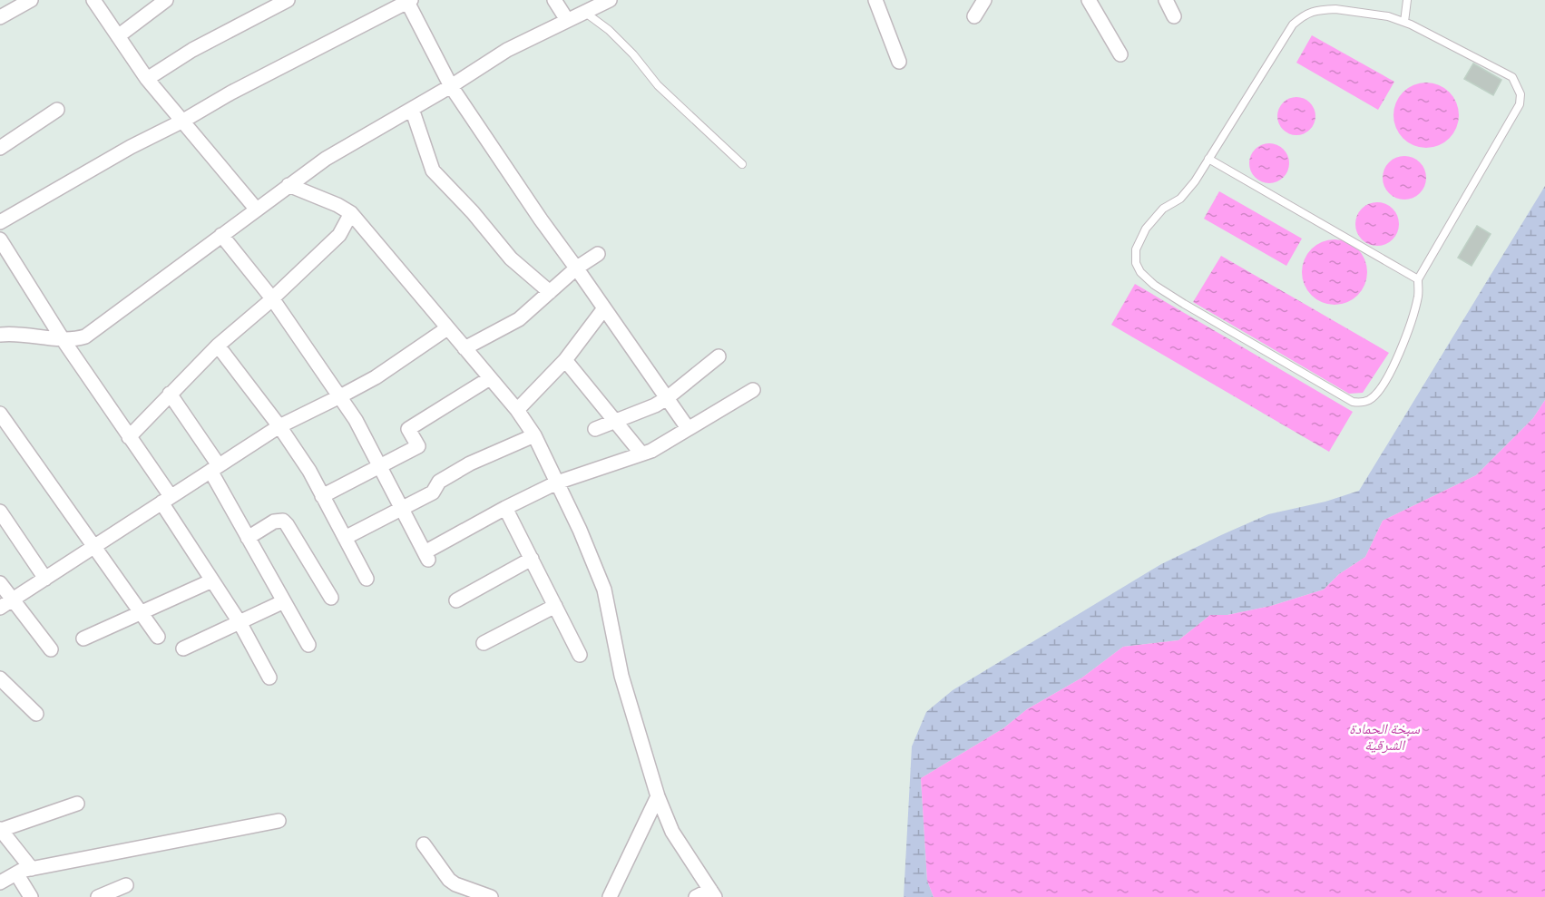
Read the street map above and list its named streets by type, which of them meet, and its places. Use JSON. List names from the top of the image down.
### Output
{
  "water": ["سبخة الحمادة الشرقية"]
}
